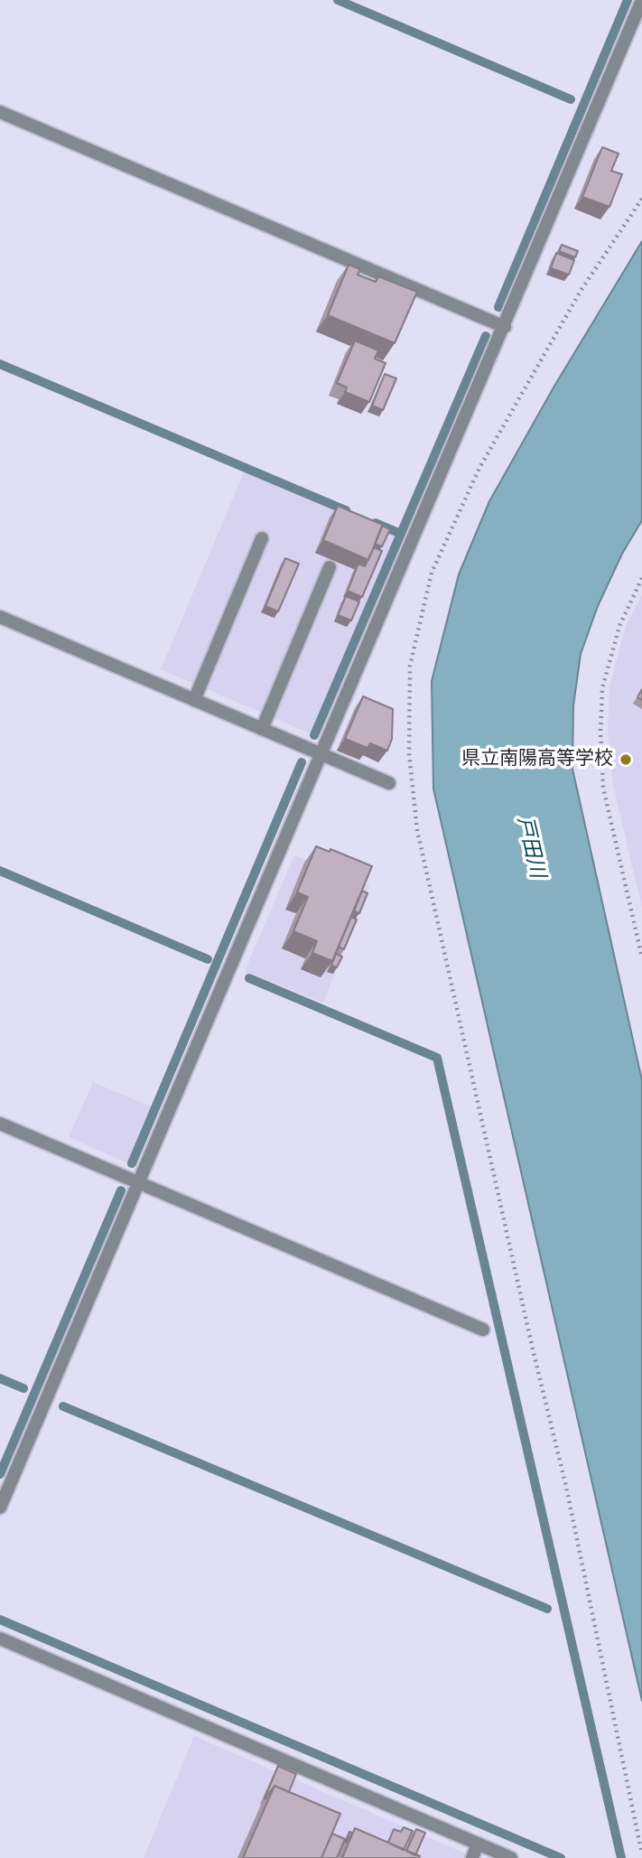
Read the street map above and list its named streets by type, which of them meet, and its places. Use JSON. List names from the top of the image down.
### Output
{
  "water": ["戸田川"],
  "places": ["県立南陽高等学校"]
}
